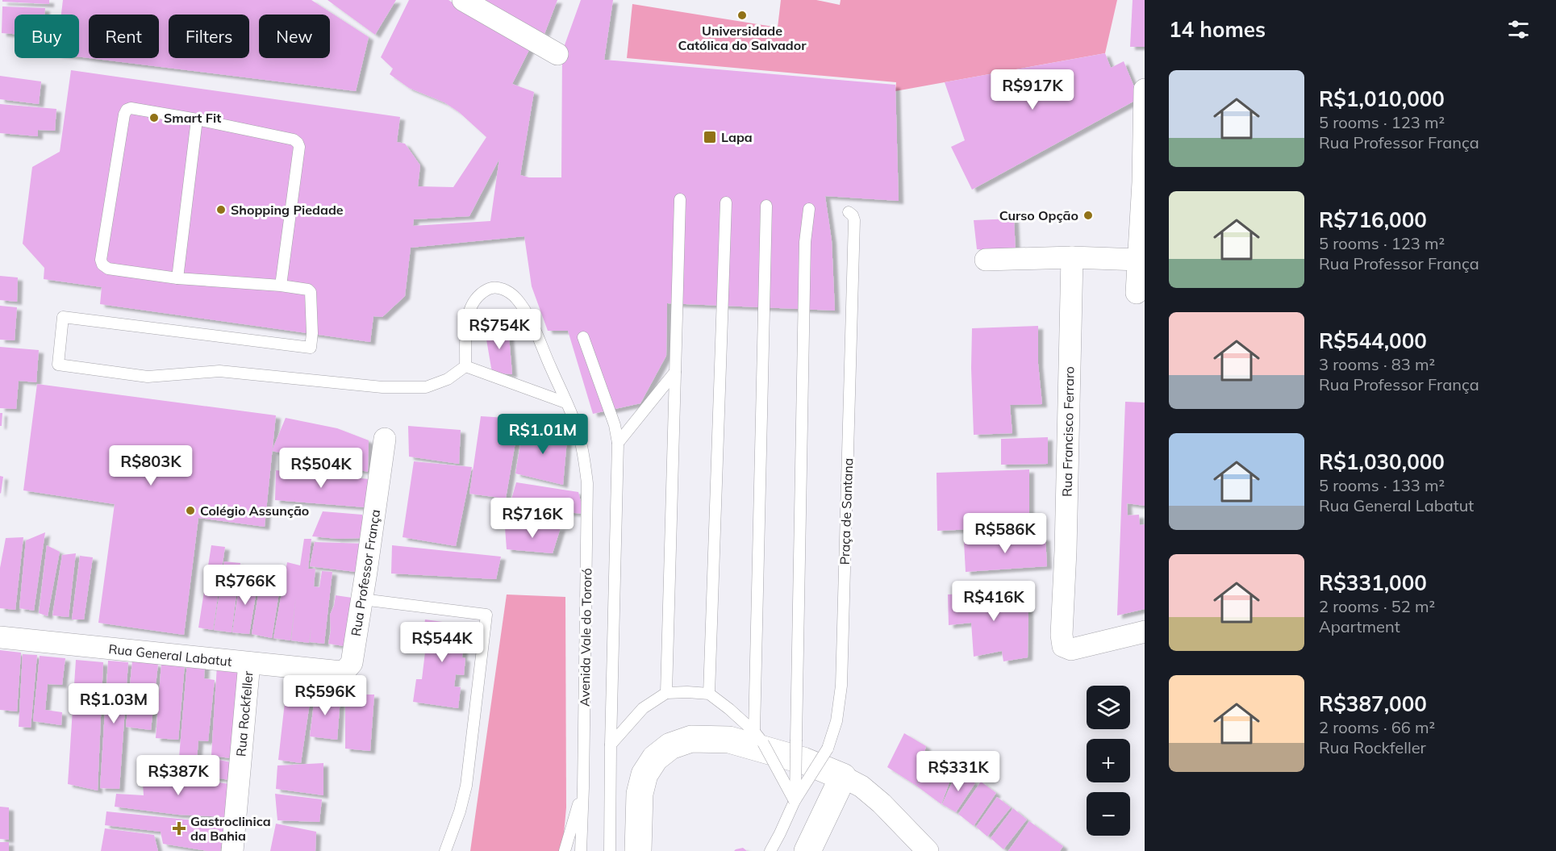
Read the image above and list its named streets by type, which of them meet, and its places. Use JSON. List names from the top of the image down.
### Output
{
  "streets": {
    "street": [
      "Rua Francisco Ferraro",
      "Rua Professor França",
      "Rua General Labatut",
      "Rua Rockfeller"
    ],
    "lane": ["Praça de Santana", "Avenida Vale do Tororó"]
  },
  "crossings": [
    ["Rua Professor França", "Rua General Labatut"],
    ["Rua General Labatut", "Rua Rockfeller"]
  ],
  "places": {
    "other": [
      "Universidade Católica do Salvador",
      "Smart Fit",
      "Shopping Piedade",
      "Curso Opção",
      "Colégio Assunção"
    ],
    "transit": ["Lapa"],
    "health": ["Gastroclinica da Bahia"]
  },
  "page": {
    "heading": "14 homes",
    "chip": [
      "Buy",
      "Rent",
      "Filters",
      "New"
    ],
    "list": [
      {
        "name": "R$1,010,000",
        "note": "5 rooms · 123 m² · Rua Professor França"
      },
      {
        "name": "R$716,000",
        "note": "5 rooms · 123 m² · Rua Professor França"
      },
      {
        "name": "R$544,000",
        "note": "3 rooms · 83 m² · Rua Professor França"
      },
      {
        "name": "R$1,030,000",
        "note": "5 rooms · 133 m² · Rua General Labatut"
      },
      {
        "name": "R$331,000",
        "note": "2 rooms · 52 m² · Apartment"
      },
      {
        "name": "R$387,000",
        "note": "2 rooms · 66 m² · Rua Rockfeller"
      }
    ],
    "price": [
      "R$917K",
      "R$754K",
      "R$1.01M",
      "R$803K",
      "R$504K",
      "R$716K",
      "R$586K",
      "R$766K",
      "R$416K",
      "R$544K",
      "R$596K",
      "R$1.03M",
      "R$331K",
      "R$387K"
    ],
    "map_buttons": ["+", "−"]
  }
}
